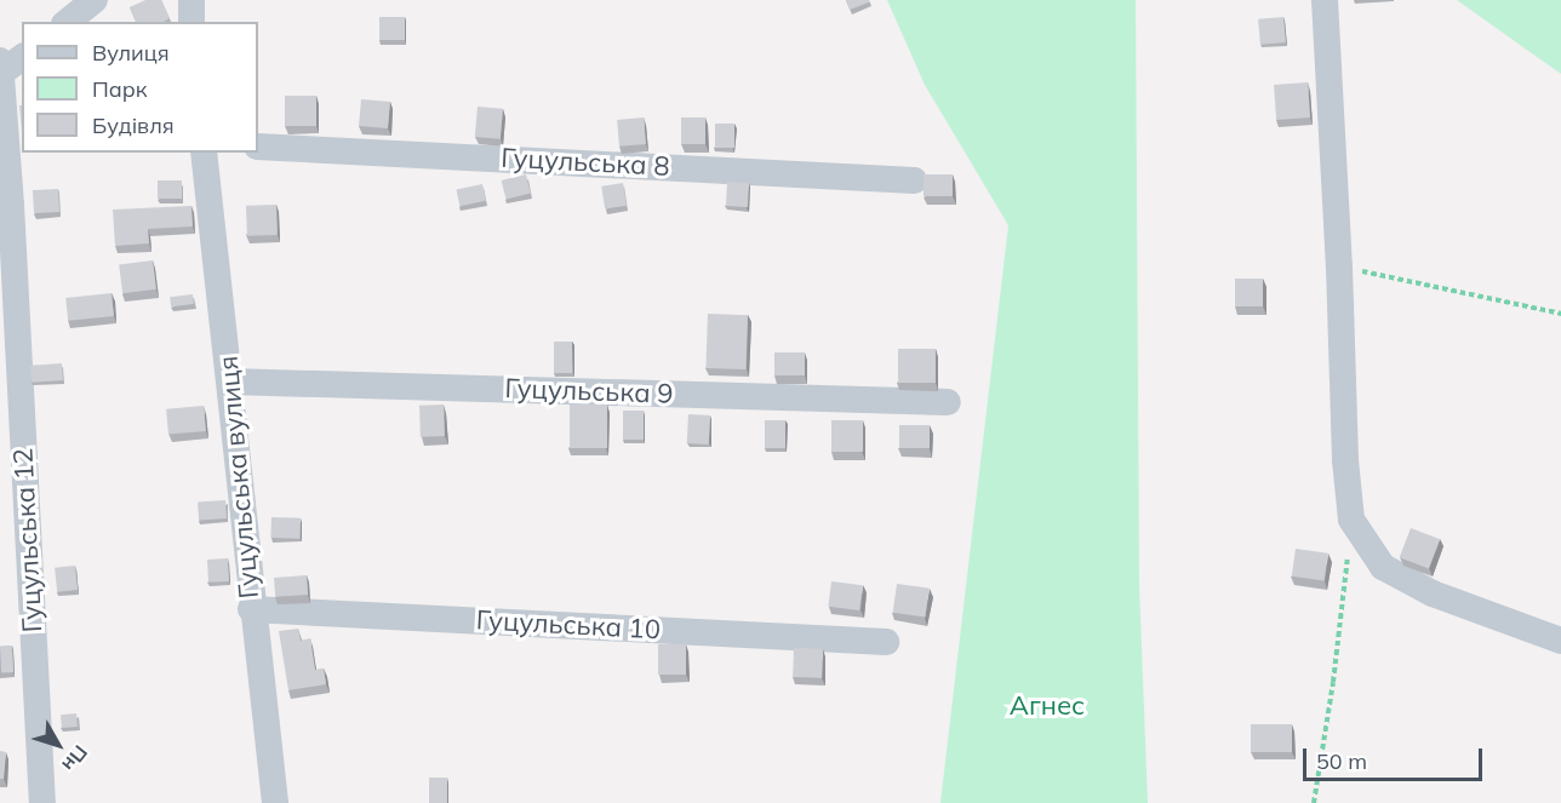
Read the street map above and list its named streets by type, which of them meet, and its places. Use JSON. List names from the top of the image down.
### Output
{
  "streets": {
    "street": [
      "Гуцульська 8",
      "Гуцульська 9",
      "Гуцульська вулиця",
      "Гуцульська 12",
      "Гуцульська 10"
    ]
  },
  "crossings": [
    ["Гуцульська 9", "Гуцульська вулиця"],
    ["Гуцульська вулиця", "Гуцульська 10"]
  ],
  "parks": ["Агнес"],
  "legend": ["Вулиця", "Парк", "Будівля"],
  "scale_bar": "50 m",
  "north": "bottom right"
}
